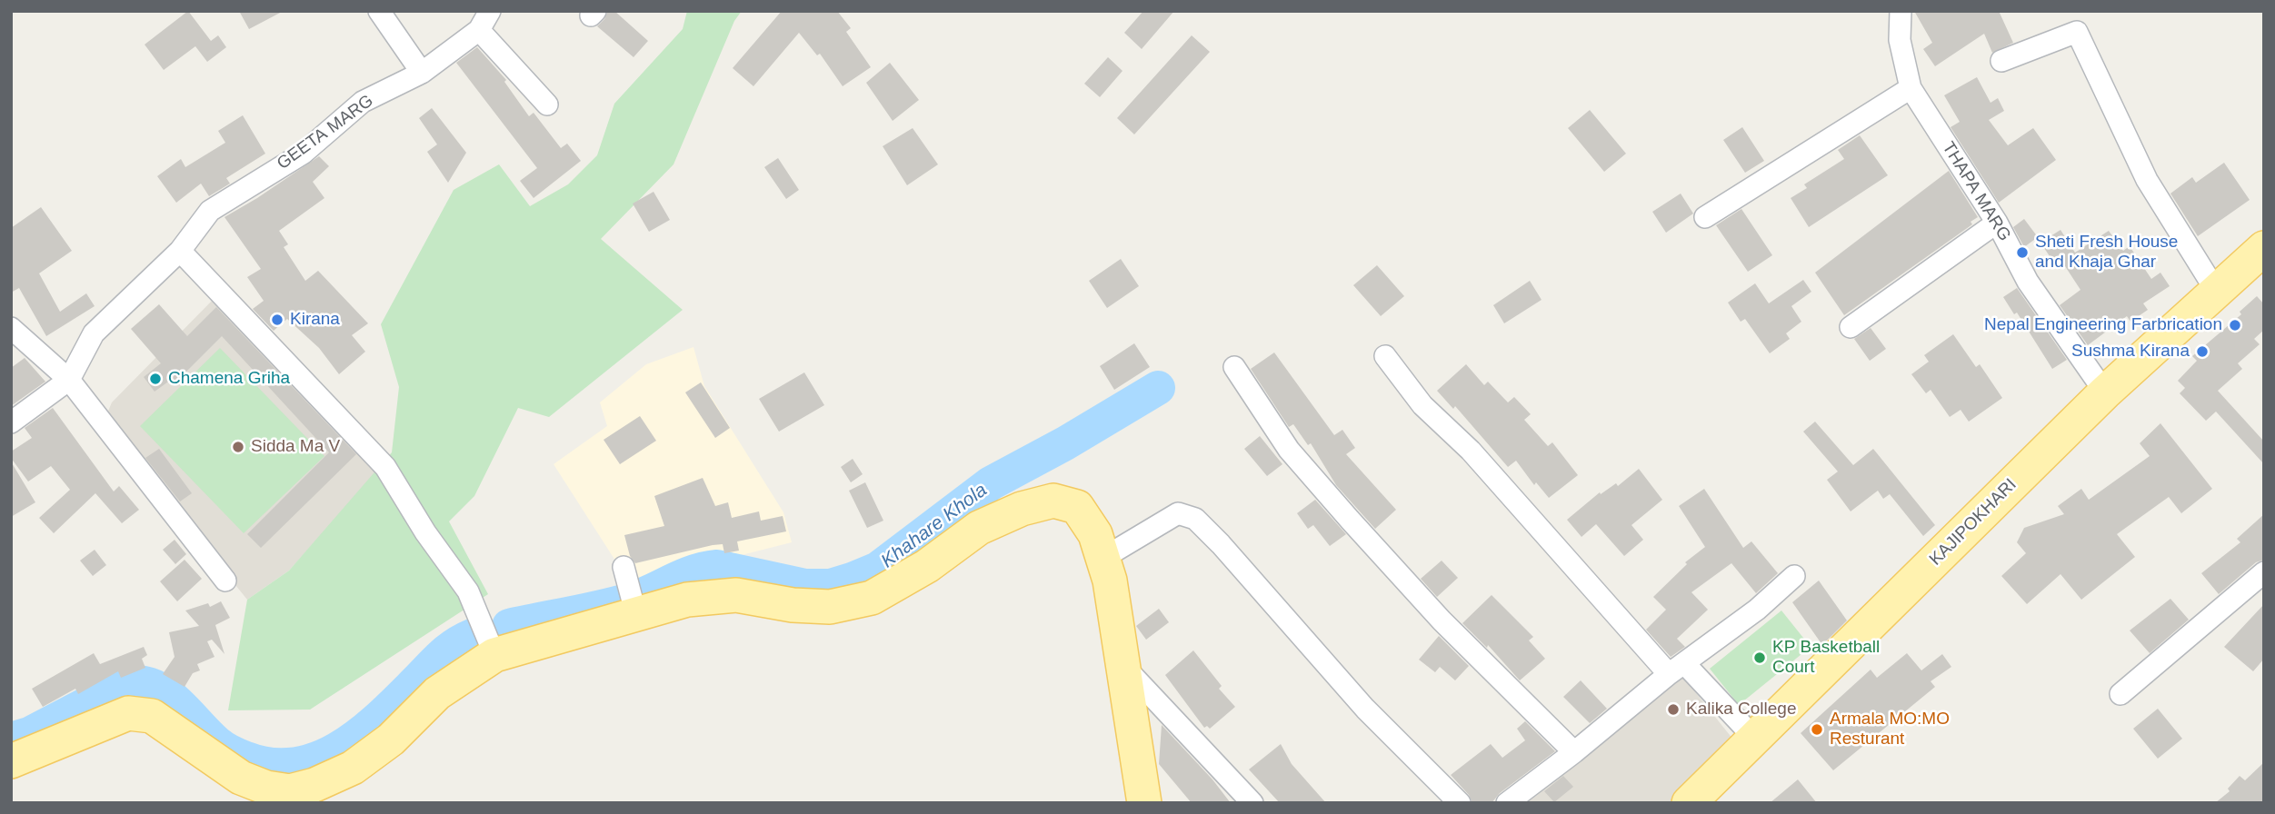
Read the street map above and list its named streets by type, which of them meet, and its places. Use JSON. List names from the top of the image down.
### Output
{
  "streets": {
    "main road": ["KAJIPOKHARI"],
    "street": ["GEETA MARG", "THAPA MARG"]
  },
  "crossings": [
    ["THAPA MARG", "KAJIPOKHARI"]
  ],
  "water": ["Khahare Khola"],
  "places": [
    "Sheti Fresh House and Khaja Ghar",
    "Kirana",
    "Nepal Engineering Farbrication",
    "Sushma Kirana",
    "Chamena Griha",
    "Sidda Ma V",
    "KP Basketball Court",
    "Kalika College",
    "Armala MO:MO Resturant"
  ]
}
